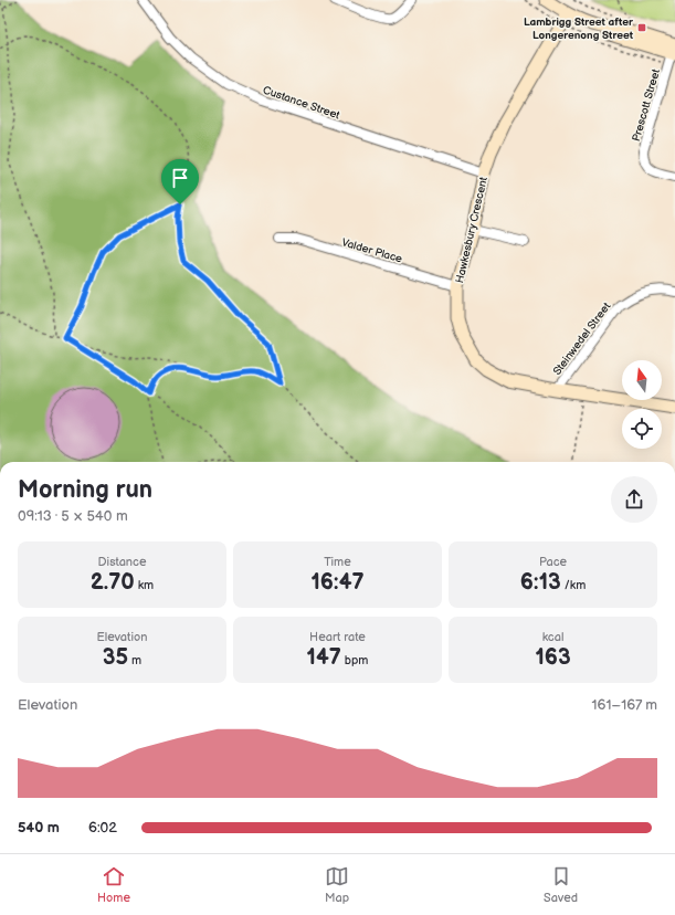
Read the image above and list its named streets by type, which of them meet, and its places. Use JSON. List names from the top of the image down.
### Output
{
  "streets": {
    "street": [
      "Custance Street",
      "Prescott Street",
      "Hawkesbury Crescent",
      "Valder Place",
      "Steinwedel Street"
    ]
  },
  "crossings": [
    ["Custance Street", "Hawkesbury Crescent"],
    ["Hawkesbury Crescent", "Valder Place"],
    ["Hawkesbury Crescent", "Steinwedel Street"]
  ],
  "places": {
    "transit": ["Lambrigg Street after Longerenong Street"]
  },
  "north": "top",
  "page": {
    "heading": ["Morning run", "09:13 · 5 × 540 m"],
    "stats": [
      ["Distance", "2.70 km"],
      ["Time", "16:47"],
      ["Pace", "6:13 /km"],
      ["Elevation", "35 m"],
      ["Heart rate", "147 bpm"],
      ["kcal", "163"]
    ],
    "chart": ["Elevation", "161–167 m"],
    "list": [
      {
        "name": "540 m",
        "note": "6:02"
      }
    ],
    "tabs": ["Home", "Map", "Saved"]
  }
}
